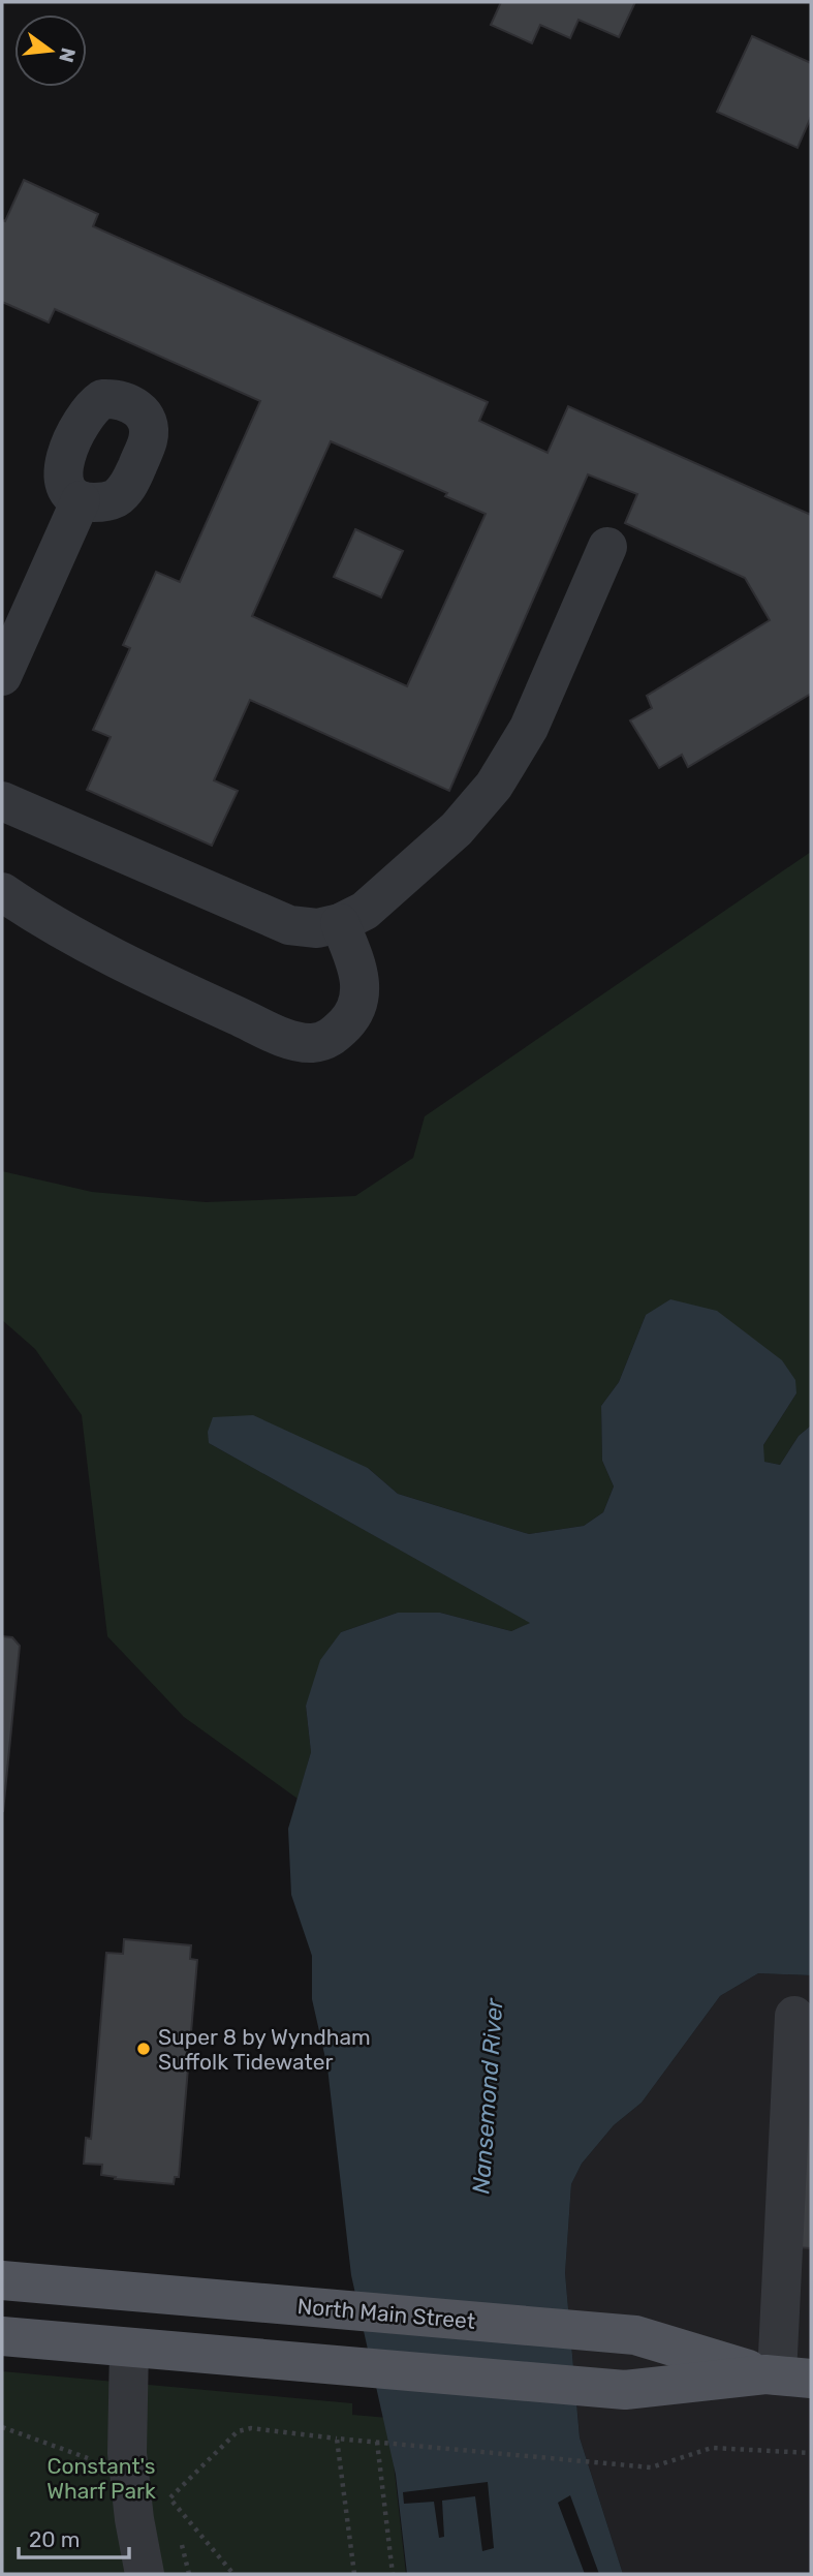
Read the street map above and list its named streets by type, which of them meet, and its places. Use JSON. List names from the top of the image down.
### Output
{
  "streets": {
    "main road": ["North Main Street"]
  },
  "water": ["Nansemond River"],
  "parks": ["Constant's Wharf Park"],
  "places": ["Super 8 by Wyndham Suffolk Tidewater"],
  "scale_bar": "20 m",
  "north": "right"
}
